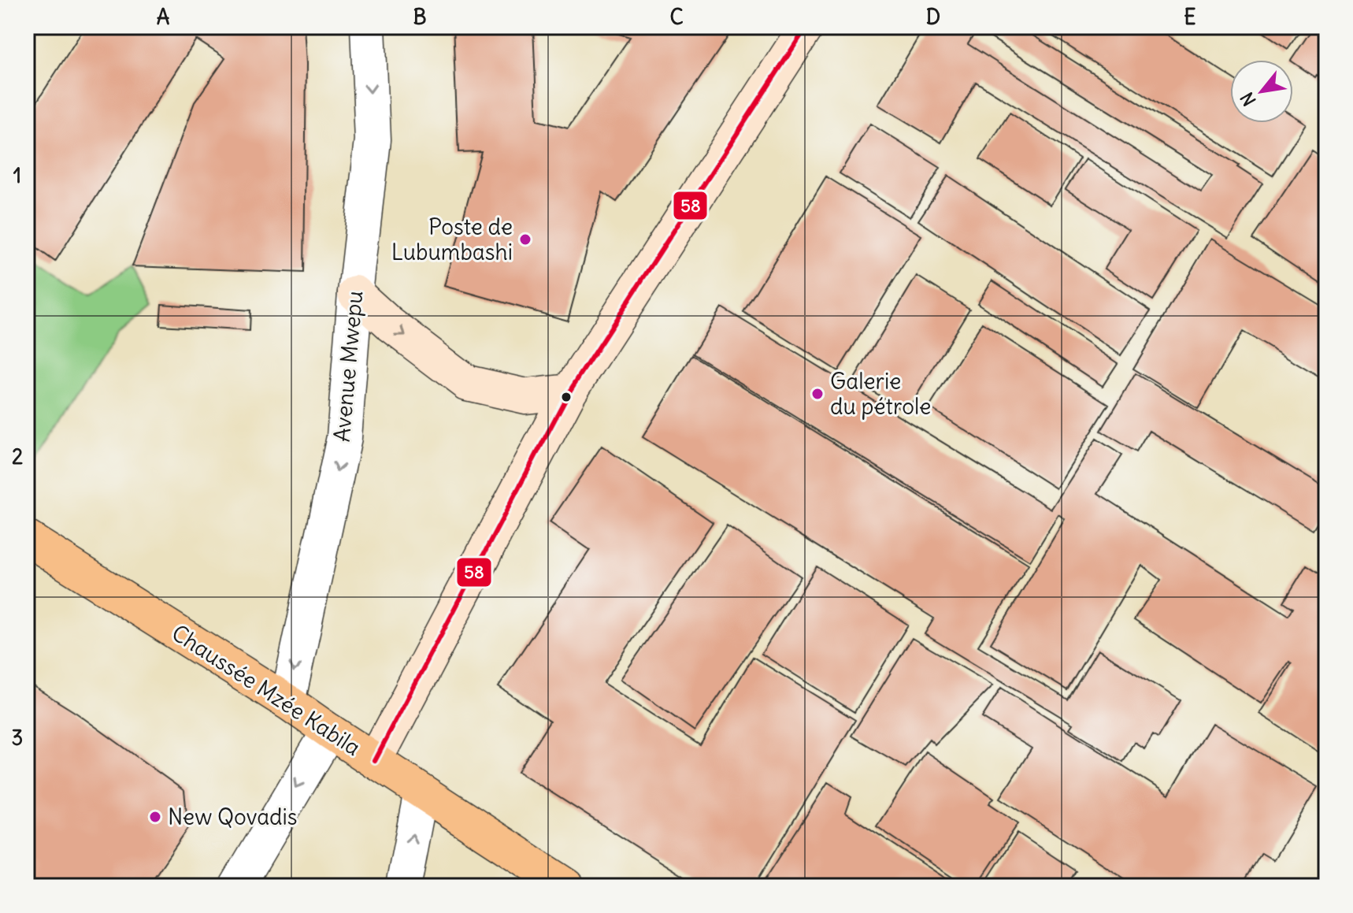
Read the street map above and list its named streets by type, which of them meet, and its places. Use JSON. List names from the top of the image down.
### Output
{
  "streets": {
    "highway": ["Chaussée Mzée Kabila"],
    "street": ["Avenue Mwepu"]
  },
  "crossings": [
    ["Avenue Mwepu", "Chaussée Mzée Kabila"]
  ],
  "one_way": ["Avenue Mwepu"],
  "places": ["Poste de Lubumbashi", "Galerie du pétrole", "New Qovadis"],
  "lines": ["transit line 58"],
  "north": "bottom left",
  "grid": {
    "columns": [
      "A",
      "B",
      "C",
      "D",
      "E"
    ],
    "rows": ["1", "2", "3"]
  }
}
